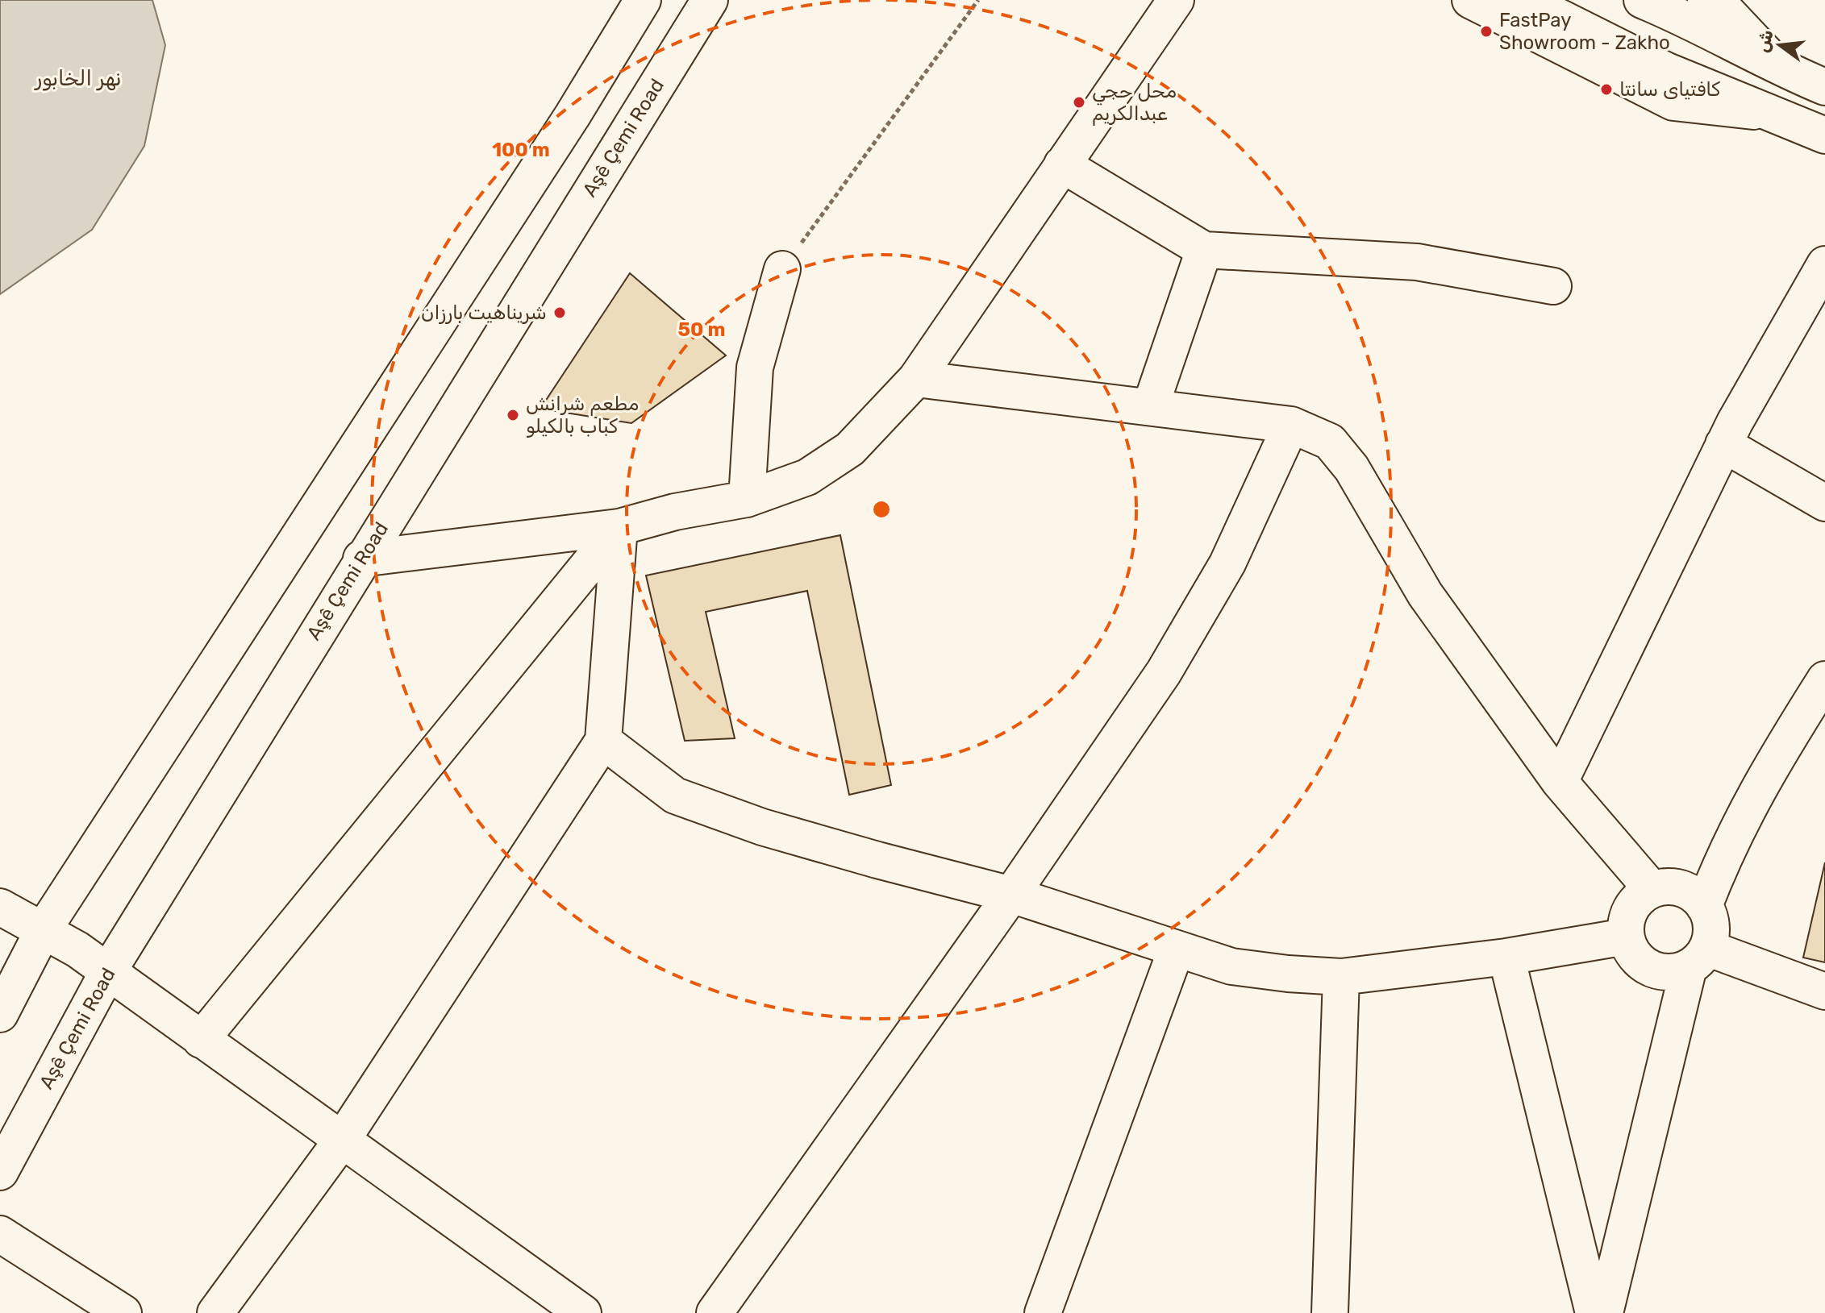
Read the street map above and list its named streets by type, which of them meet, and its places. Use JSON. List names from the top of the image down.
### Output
{
  "streets": {
    "main road": ["Aşê Çemi Road"]
  },
  "water": ["نهر الخابور"],
  "places": [
    "FastPay Showroom - Zakho",
    "کافتیای سانتا",
    "محل حجي عبدالكريم",
    "شريناهيت بارزان",
    "مطعم شرانش كباب بالكيلو"
  ],
  "north": "left",
  "rings": ["100 m", "50 m"]
}
